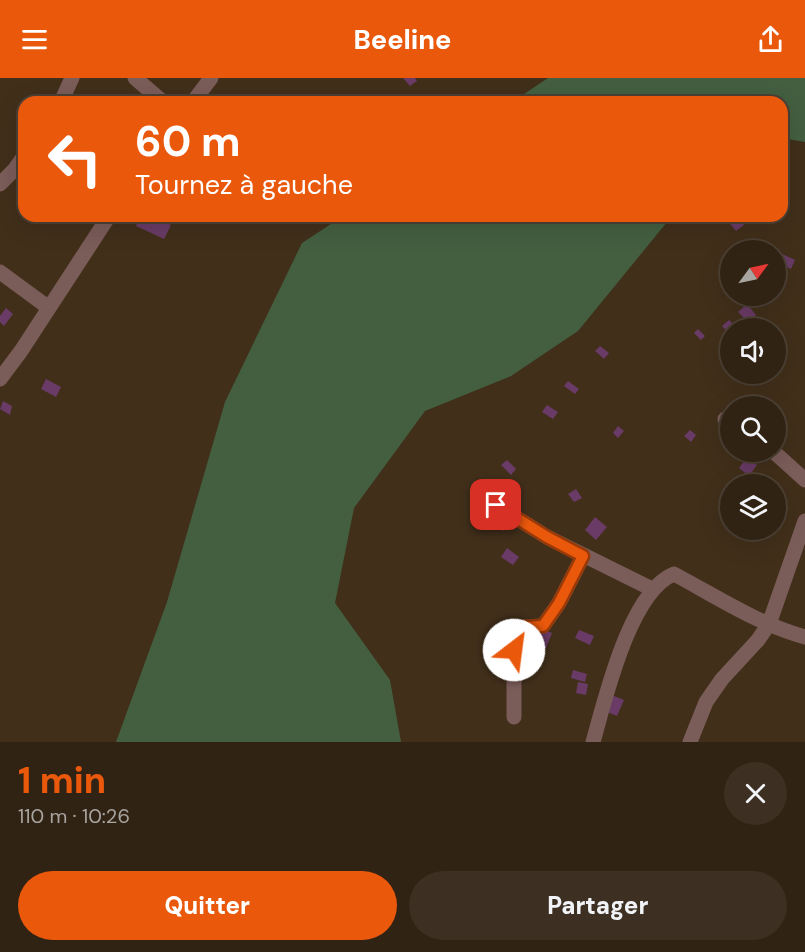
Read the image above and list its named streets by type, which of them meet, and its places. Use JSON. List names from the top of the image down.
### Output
{
  "north": "top right",
  "page": {
    "header": "Beeline",
    "turn": ["60 m", "Tournez à gauche"],
    "heading": ["1 min", "110 m · 10:26"],
    "buttons": ["Quitter", "Partager"]
  }
}
